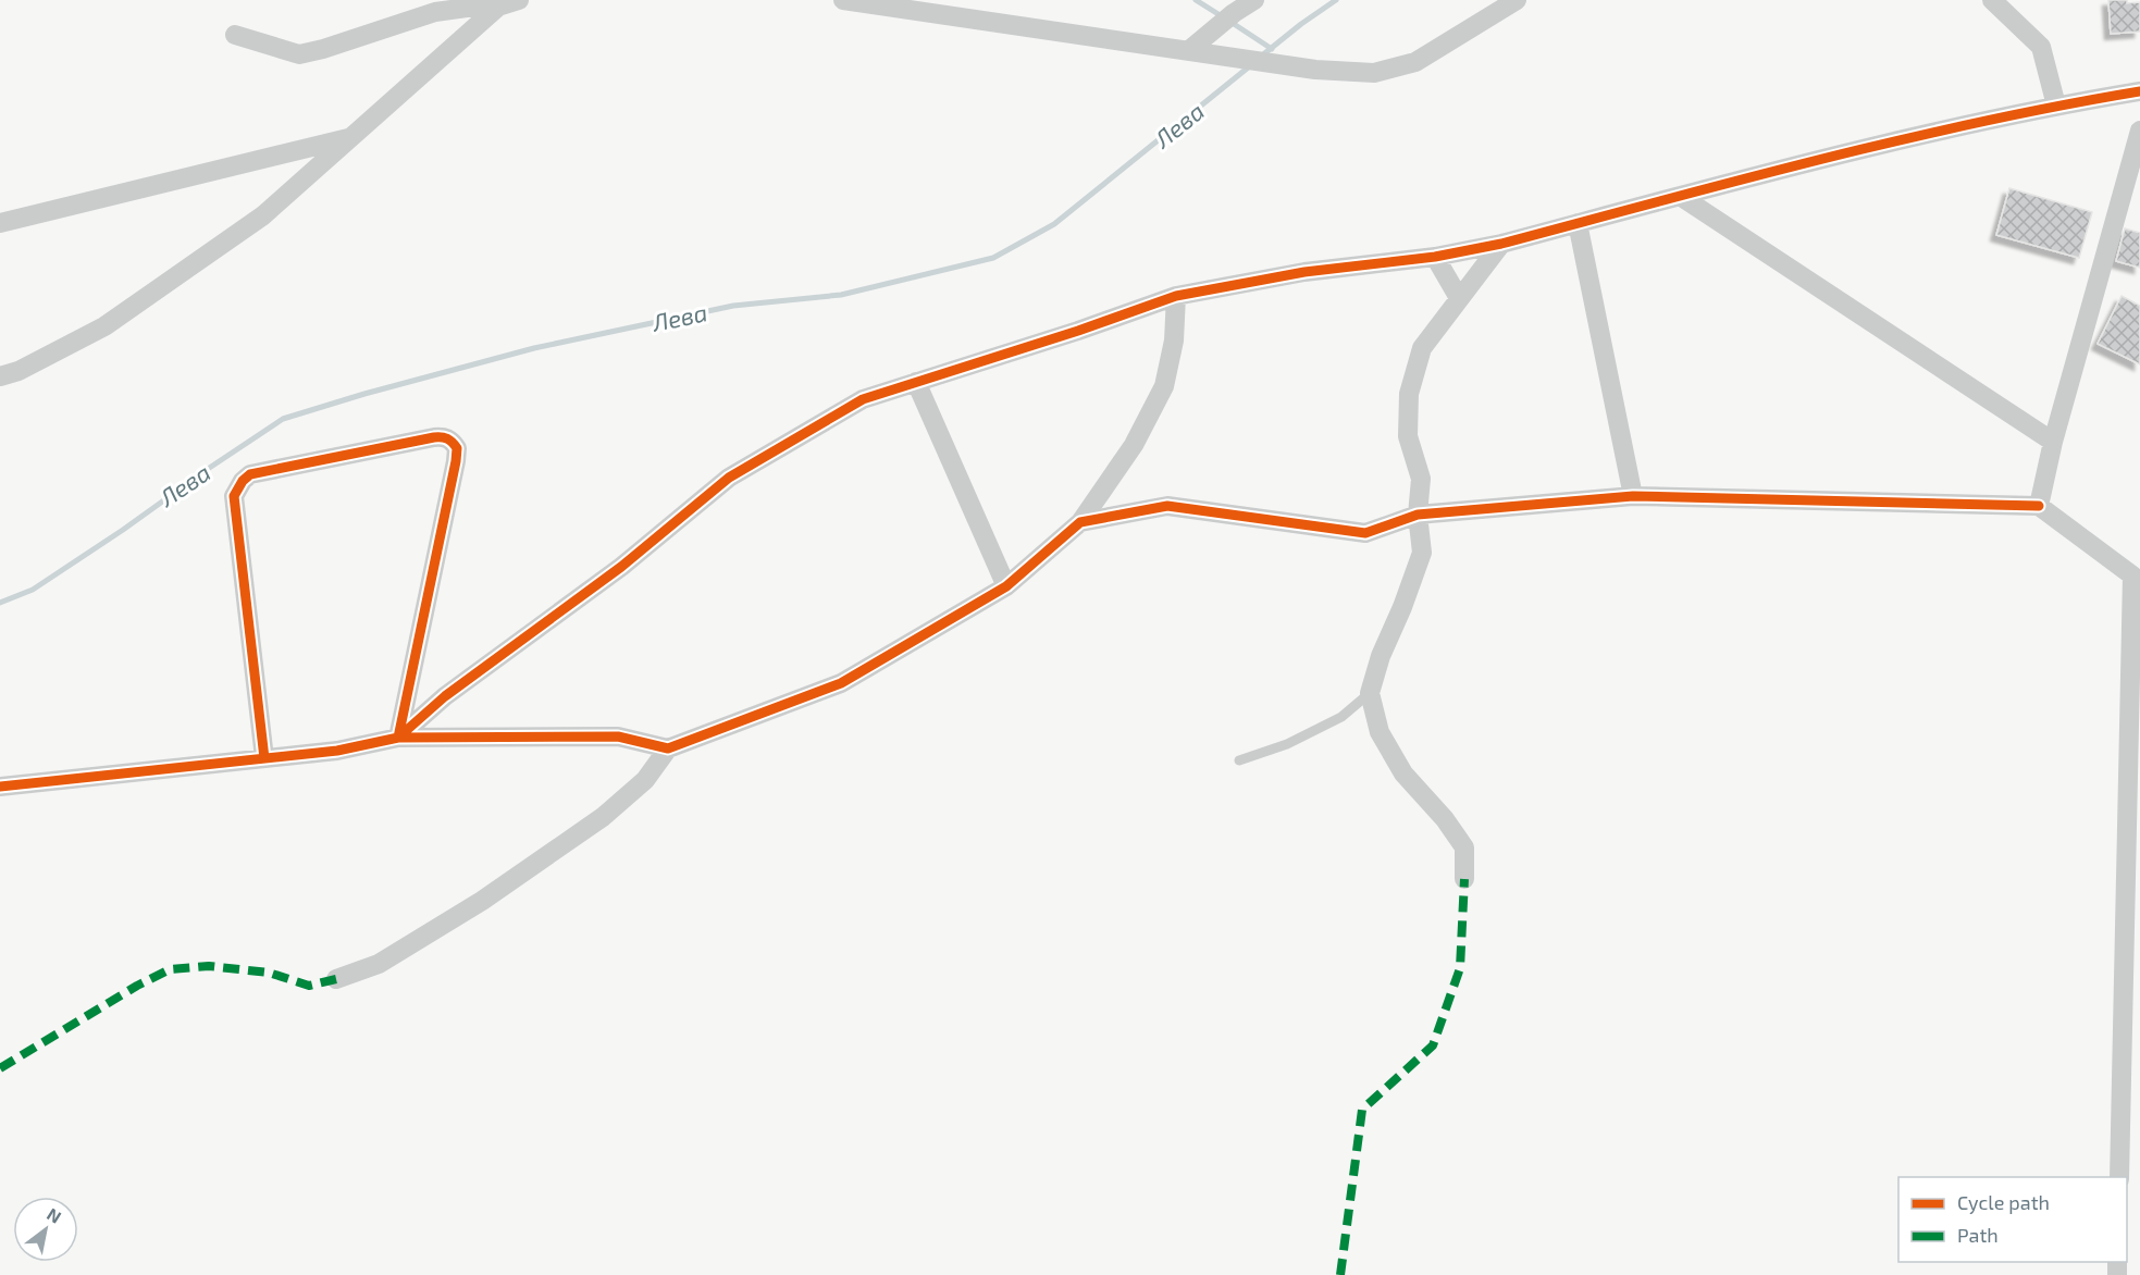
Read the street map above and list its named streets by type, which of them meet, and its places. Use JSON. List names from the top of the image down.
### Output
{
  "water": ["Лева"],
  "legend": ["Cycle path", "Path"],
  "north": "top right"
}
